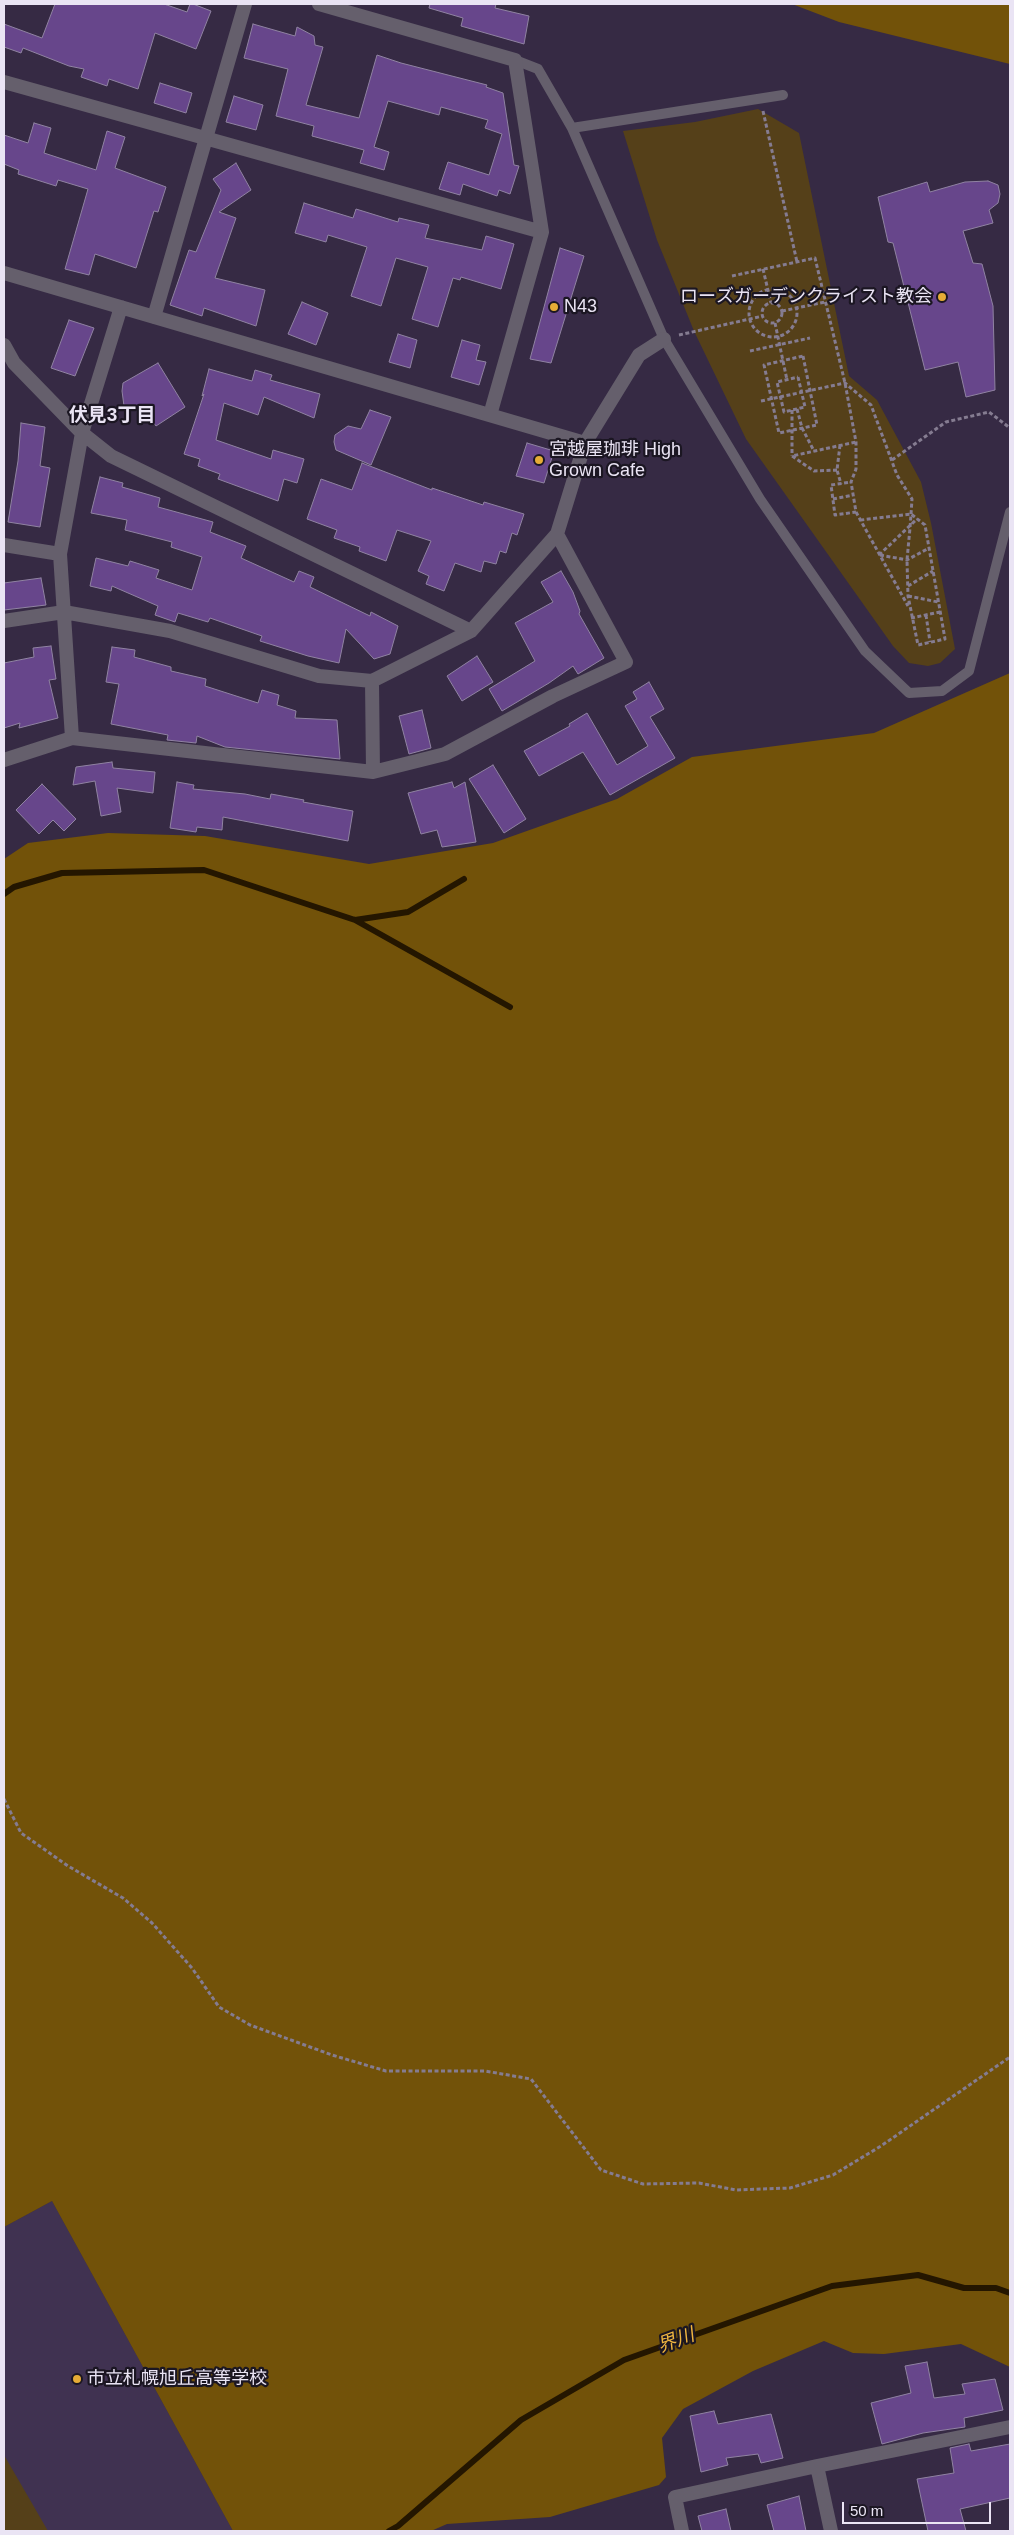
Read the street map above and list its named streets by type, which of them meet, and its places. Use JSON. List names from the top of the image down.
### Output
{
  "districts": ["伏見3丁目"],
  "water": ["界川"],
  "places": [
    "ローズガーデンクライスト教会",
    "N43",
    "宮越屋珈琲 High Grown Cafe",
    "市立札幌旭丘高等学校"
  ],
  "scale_bar": "50 m"
}
